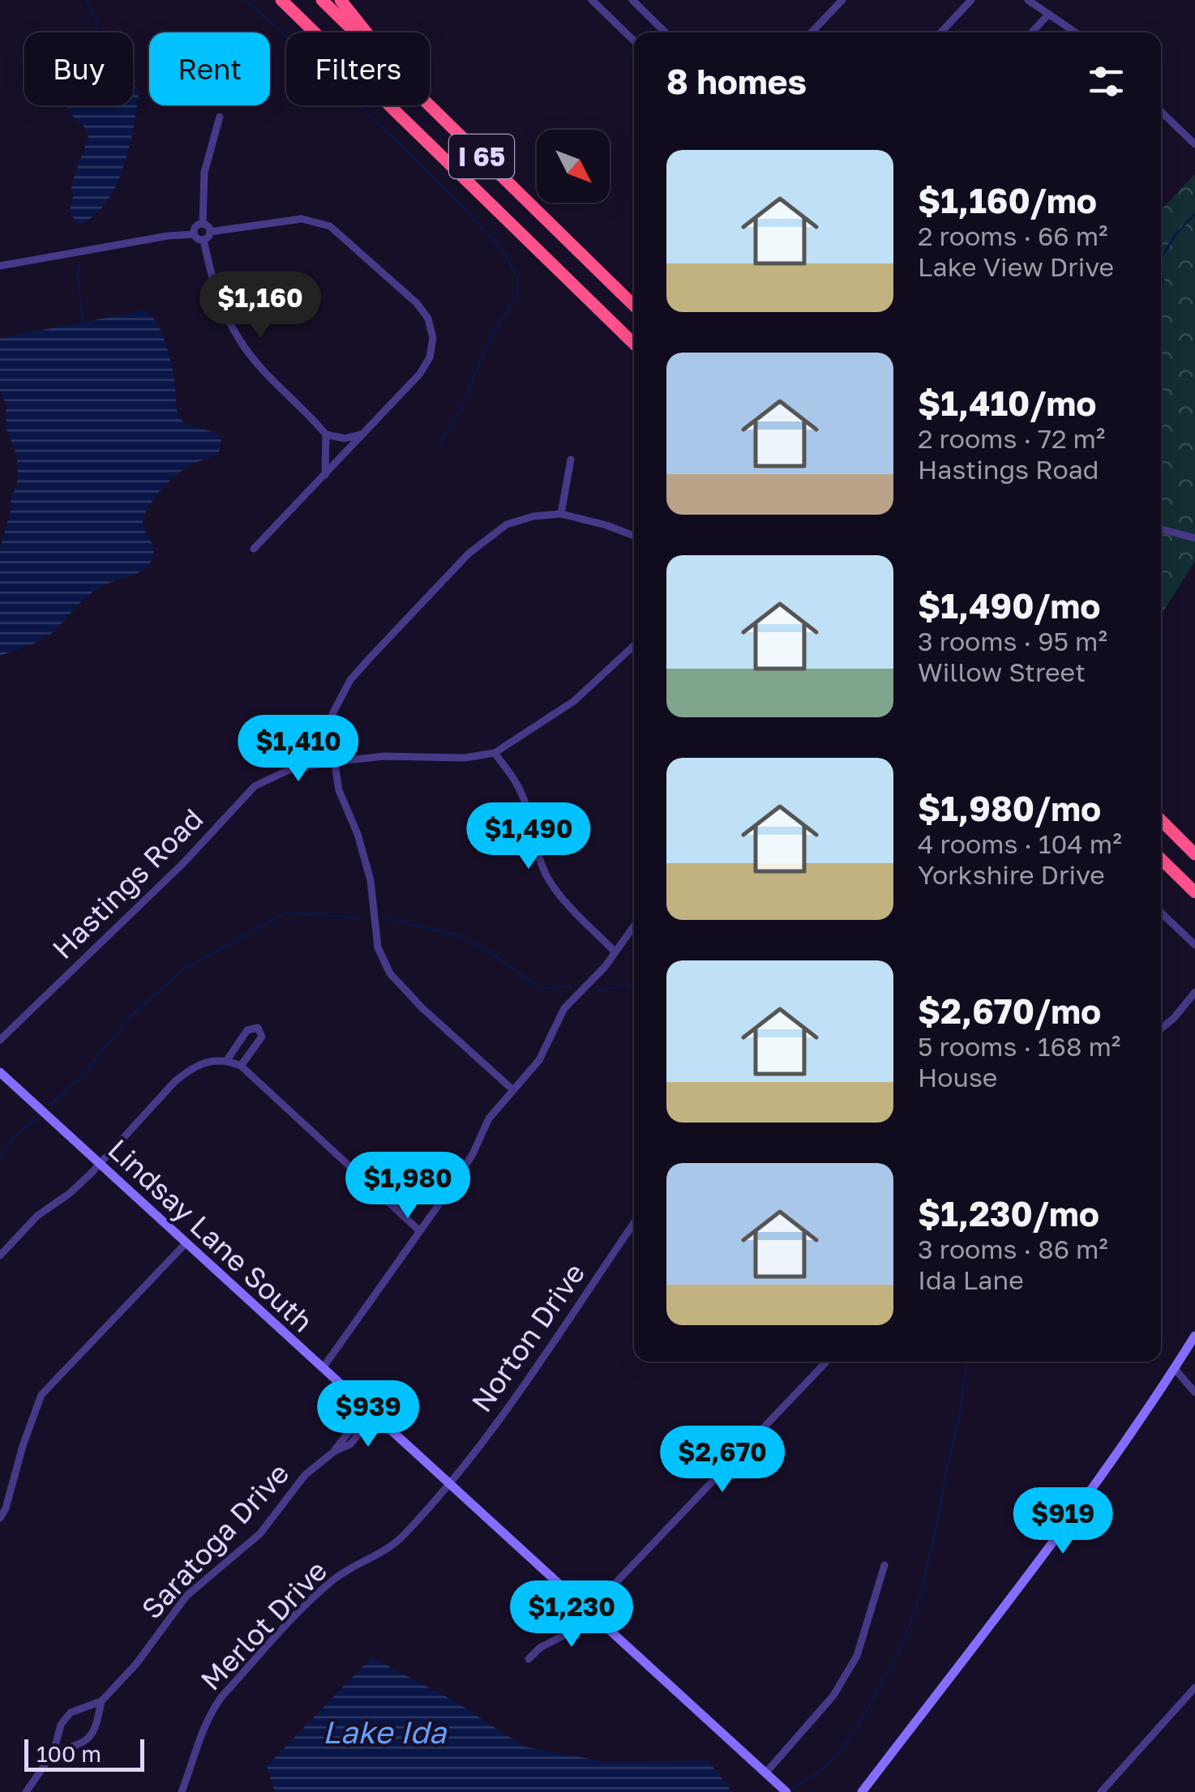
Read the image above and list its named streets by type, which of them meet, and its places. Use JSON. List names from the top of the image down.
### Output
{
  "streets": {
    "highway": ["I 65"],
    "street": [
      "Hastings Road",
      "Lindsay Lane South",
      "Norton Drive",
      "Saratoga Drive",
      "Merlot Drive"
    ]
  },
  "crossings": [
    ["Lindsay Lane South", "Norton Drive"],
    ["Lindsay Lane South", "Saratoga Drive"],
    ["Lindsay Lane South", "Merlot Drive"],
    ["Norton Drive", "Merlot Drive"]
  ],
  "water": ["Lake Ida"],
  "scale_bar": "100 m",
  "north": "bottom right",
  "page": {
    "chip": ["Buy", "Rent", "Filters"],
    "heading": "8 homes",
    "list": [
      {
        "name": "$1,160/mo",
        "note": "2 rooms · 66 m² · Lake View Drive"
      },
      {
        "name": "$1,410/mo",
        "note": "2 rooms · 72 m² · Hastings Road"
      },
      {
        "name": "$1,490/mo",
        "note": "3 rooms · 95 m² · Willow Street"
      },
      {
        "name": "$1,980/mo",
        "note": "4 rooms · 104 m² · Yorkshire Drive"
      },
      {
        "name": "$2,670/mo",
        "note": "5 rooms · 168 m² · House"
      },
      {
        "name": "$1,230/mo",
        "note": "3 rooms · 86 m² · Ida Lane"
      }
    ],
    "price": [
      "$1,160",
      "$1,410",
      "$1,490",
      "$1,980",
      "$939",
      "$2,670",
      "$919",
      "$1,230"
    ],
    "scale": "100 m"
  }
}
